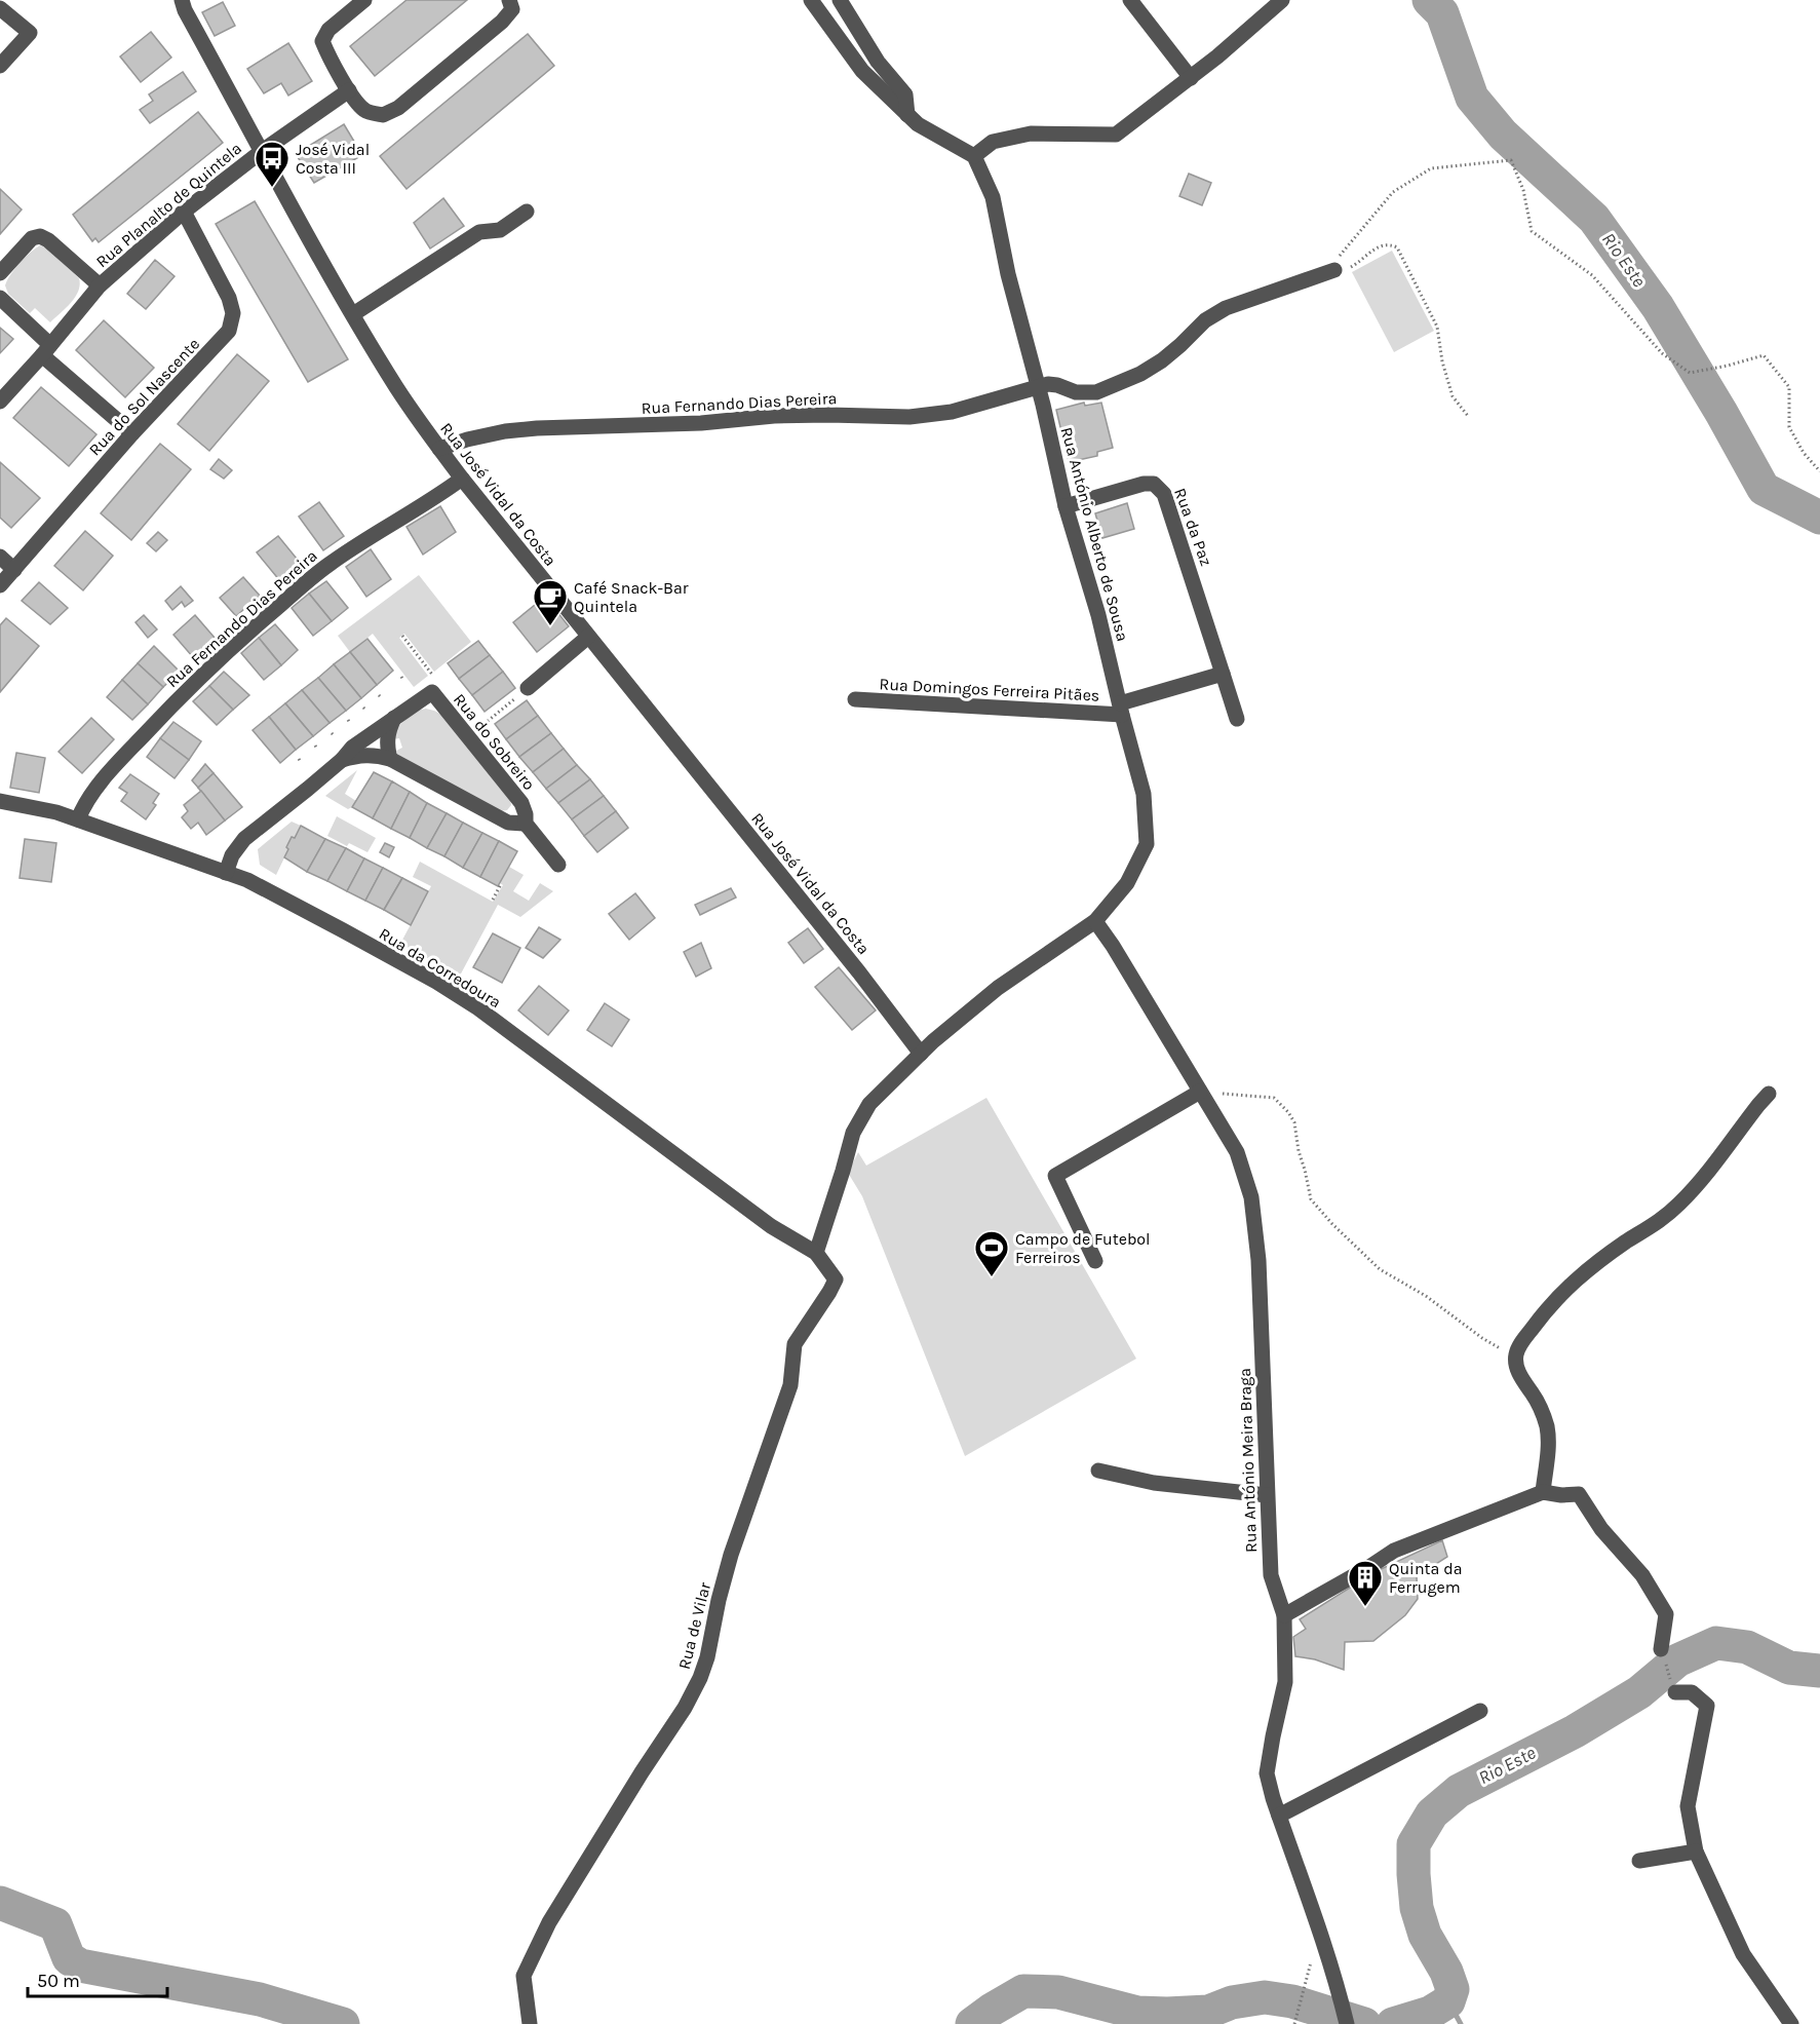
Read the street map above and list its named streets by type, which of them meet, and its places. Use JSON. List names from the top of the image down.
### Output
{
  "streets": {
    "street": [
      "Rua Planalto de Quintela",
      "Rua do Sol Nascente",
      "Rua Fernando Dias Pereira",
      "Rua José Vidal da Costa",
      "Rua da Paz",
      "Rua António Alberto de Sousa",
      "Rua Domingos Ferreira Pitães",
      "Rua do Sobreiro",
      "Rua da Corredoura",
      "Rua António Meira Braga",
      "Rua de Vilar"
    ]
  },
  "crossings": [
    ["Rua Planalto de Quintela", "Rua do Sol Nascente"],
    ["Rua Planalto de Quintela", "Rua José Vidal da Costa"],
    ["Rua Fernando Dias Pereira", "Rua José Vidal da Costa"],
    ["Rua Fernando Dias Pereira", "Rua António Alberto de Sousa"],
    ["Rua Fernando Dias Pereira", "Rua da Corredoura"],
    ["Rua da Paz", "Rua António Alberto de Sousa"],
    ["Rua António Alberto de Sousa", "Rua Domingos Ferreira Pitães"],
    ["Rua António Alberto de Sousa", "Rua António Meira Braga"],
    ["Rua do Sobreiro", "Rua da Corredoura"],
    ["Rua da Corredoura", "Rua de Vilar"]
  ],
  "water": ["Rio Este"],
  "places": {
    "bus stop": ["José Vidal Costa III"],
    "cafe": ["Café Snack-Bar Quintela"],
    "sports": ["Campo de Futebol Ferreiros"],
    "building": ["Quinta da Ferrugem"]
  },
  "scale_bar": "50 m"
}
